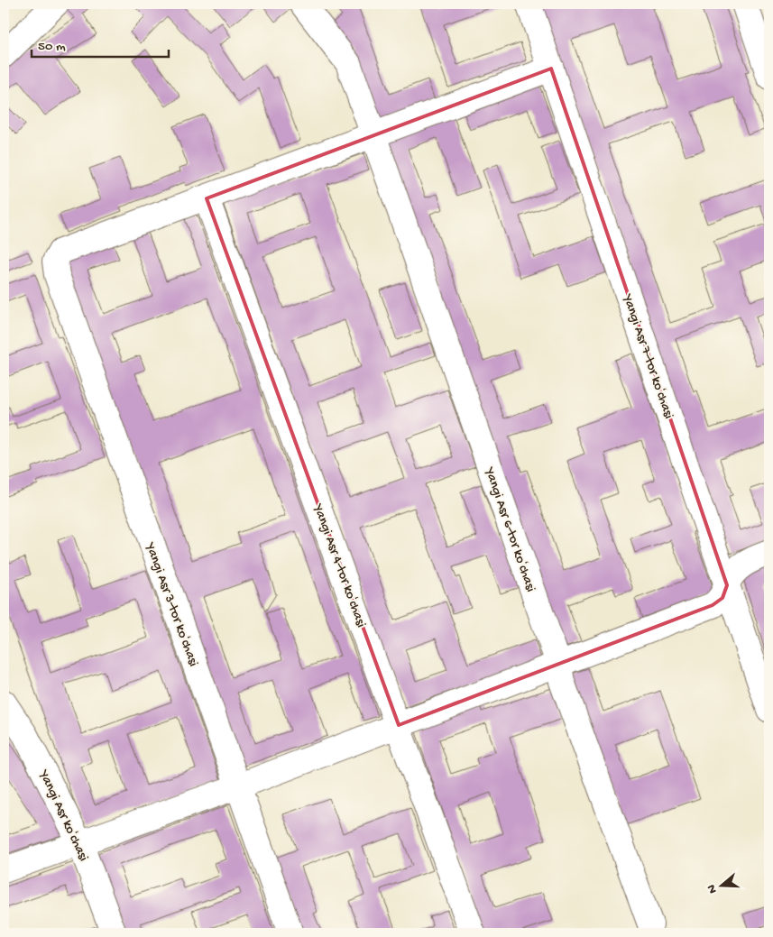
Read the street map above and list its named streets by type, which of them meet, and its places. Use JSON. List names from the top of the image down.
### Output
{
  "streets": {
    "street": [
      "Yangi Asr 7-tor koʻchasi",
      "Yangi Asr 6-tor koʻchasi",
      "Yangi Asr 4-tor koʻchasi",
      "Yangi Asr 3-tor koʻchasi",
      "Yangi Asr koʻchasi"
    ]
  },
  "crossings": [
    ["Yangi Asr 4-tor koʻchasi", "Yangi Asr 3-tor koʻchasi"]
  ],
  "scale_bar": "50 m",
  "north": "left"
}
